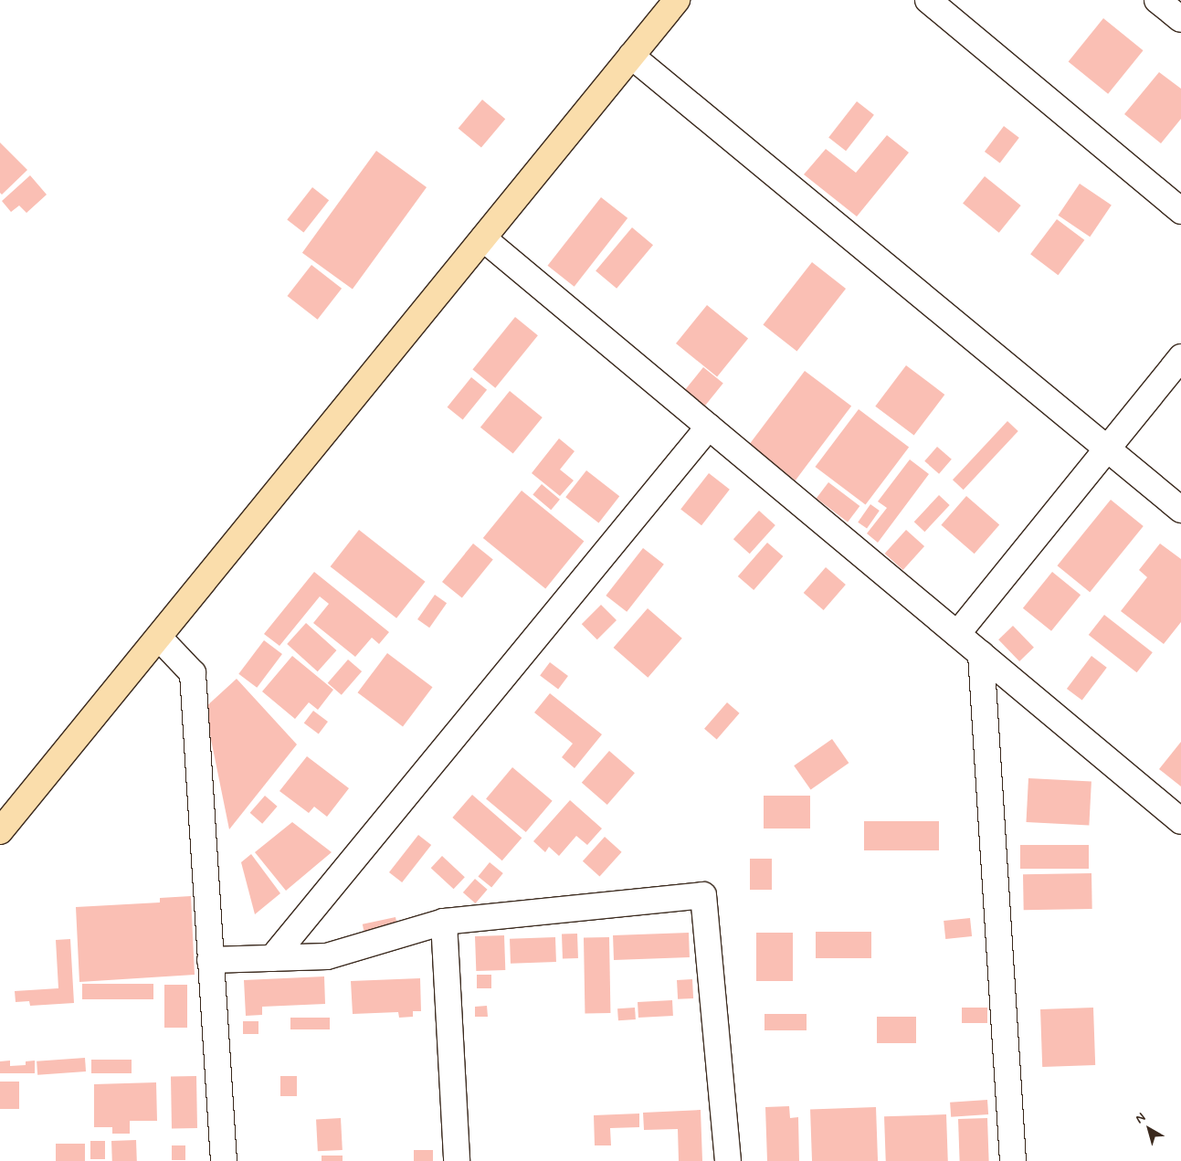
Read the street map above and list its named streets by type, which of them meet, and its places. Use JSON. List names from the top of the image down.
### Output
{
  "north": "top left"
}
